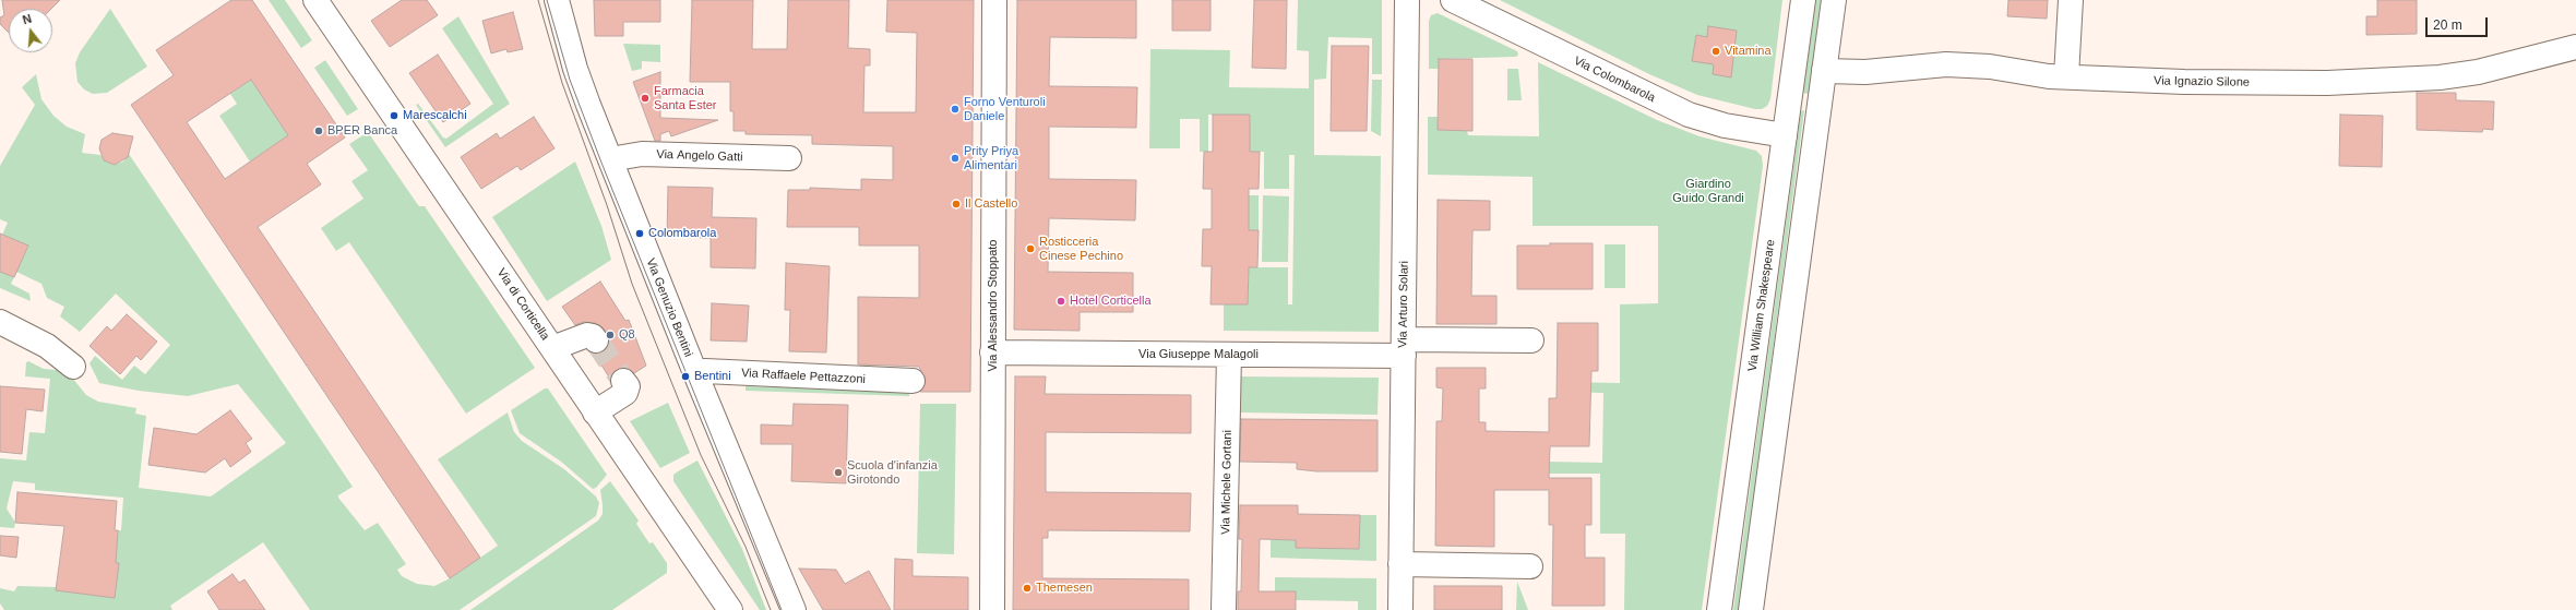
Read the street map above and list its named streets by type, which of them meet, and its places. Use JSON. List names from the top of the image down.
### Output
{
  "streets": {
    "street": [
      "Via Colombarola",
      "Via Ignazio Silone",
      "Via Angelo Gatti",
      "Via di Corticella",
      "Via Arturo Solari",
      "Via Alessandro Stoppato",
      "Via William Shakespeare",
      "Via Genuzio Bentini",
      "Via Giuseppe Malagoli",
      "Via Raffaele Pettazzoni",
      "Via Michele Gortani"
    ]
  },
  "crossings": [
    ["Via Colombarola", "Via William Shakespeare"],
    ["Via Angelo Gatti", "Via Genuzio Bentini"],
    ["Via Arturo Solari", "Via Giuseppe Malagoli"],
    ["Via Alessandro Stoppato", "Via Giuseppe Malagoli"],
    ["Via Genuzio Bentini", "Via Raffaele Pettazzoni"],
    ["Via Giuseppe Malagoli", "Via Michele Gortani"]
  ],
  "parks": ["Giardino Guido Grandi"],
  "places": [
    "Vitamina",
    "Farmacia Santa Ester",
    "Forno Venturoli Daniele",
    "Marescalchi",
    "BPER Banca",
    "Prity Priya Alimentari",
    "Il Castello",
    "Colombarola",
    "Rosticceria Cinese Pechino",
    "Hotel Corticella",
    "Q8",
    "Bentini",
    "Scuola d'infanzia Girotondo",
    "Themesen"
  ],
  "scale_bar": "20 m",
  "north": "top"
}
